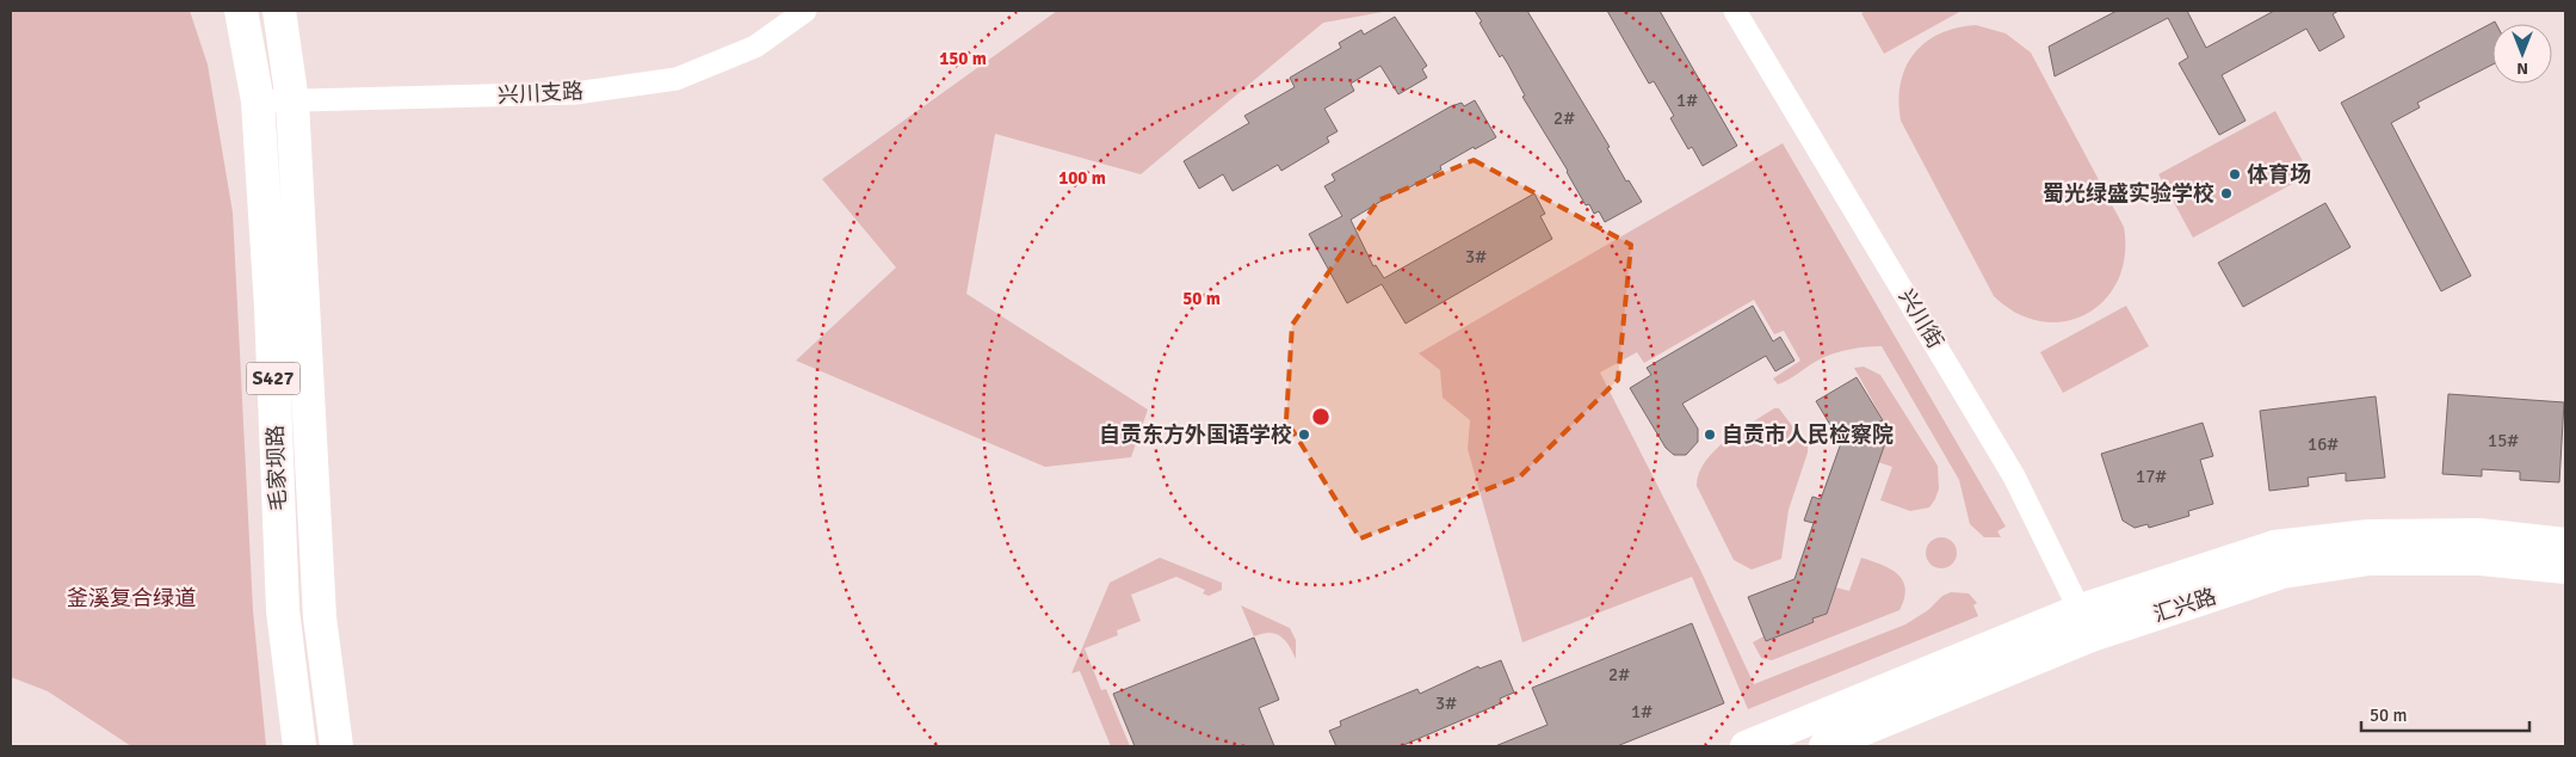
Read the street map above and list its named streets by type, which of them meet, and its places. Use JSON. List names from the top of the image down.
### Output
{
  "streets": {
    "main road": ["S427", "毛家坝路", "汇兴路"],
    "street": ["兴川支路", "兴川街"]
  },
  "crossings": [
    ["兴川支路", "毛家坝路"],
    ["兴川街", "汇兴路"]
  ],
  "parks": ["釜溪复合绿道"],
  "places": [
    "体育场",
    "蜀光绿盛实验学校",
    "自贡东方外国语学校",
    "自贡市人民检察院"
  ],
  "house_numbers": [
    "1#",
    "2#",
    "3#",
    "15#",
    "16#",
    "17#",
    "2#",
    "3#",
    "1#"
  ],
  "scale_bar": "50 m",
  "north": "bottom",
  "rings": ["150 m", "100 m", "50 m"]
}
